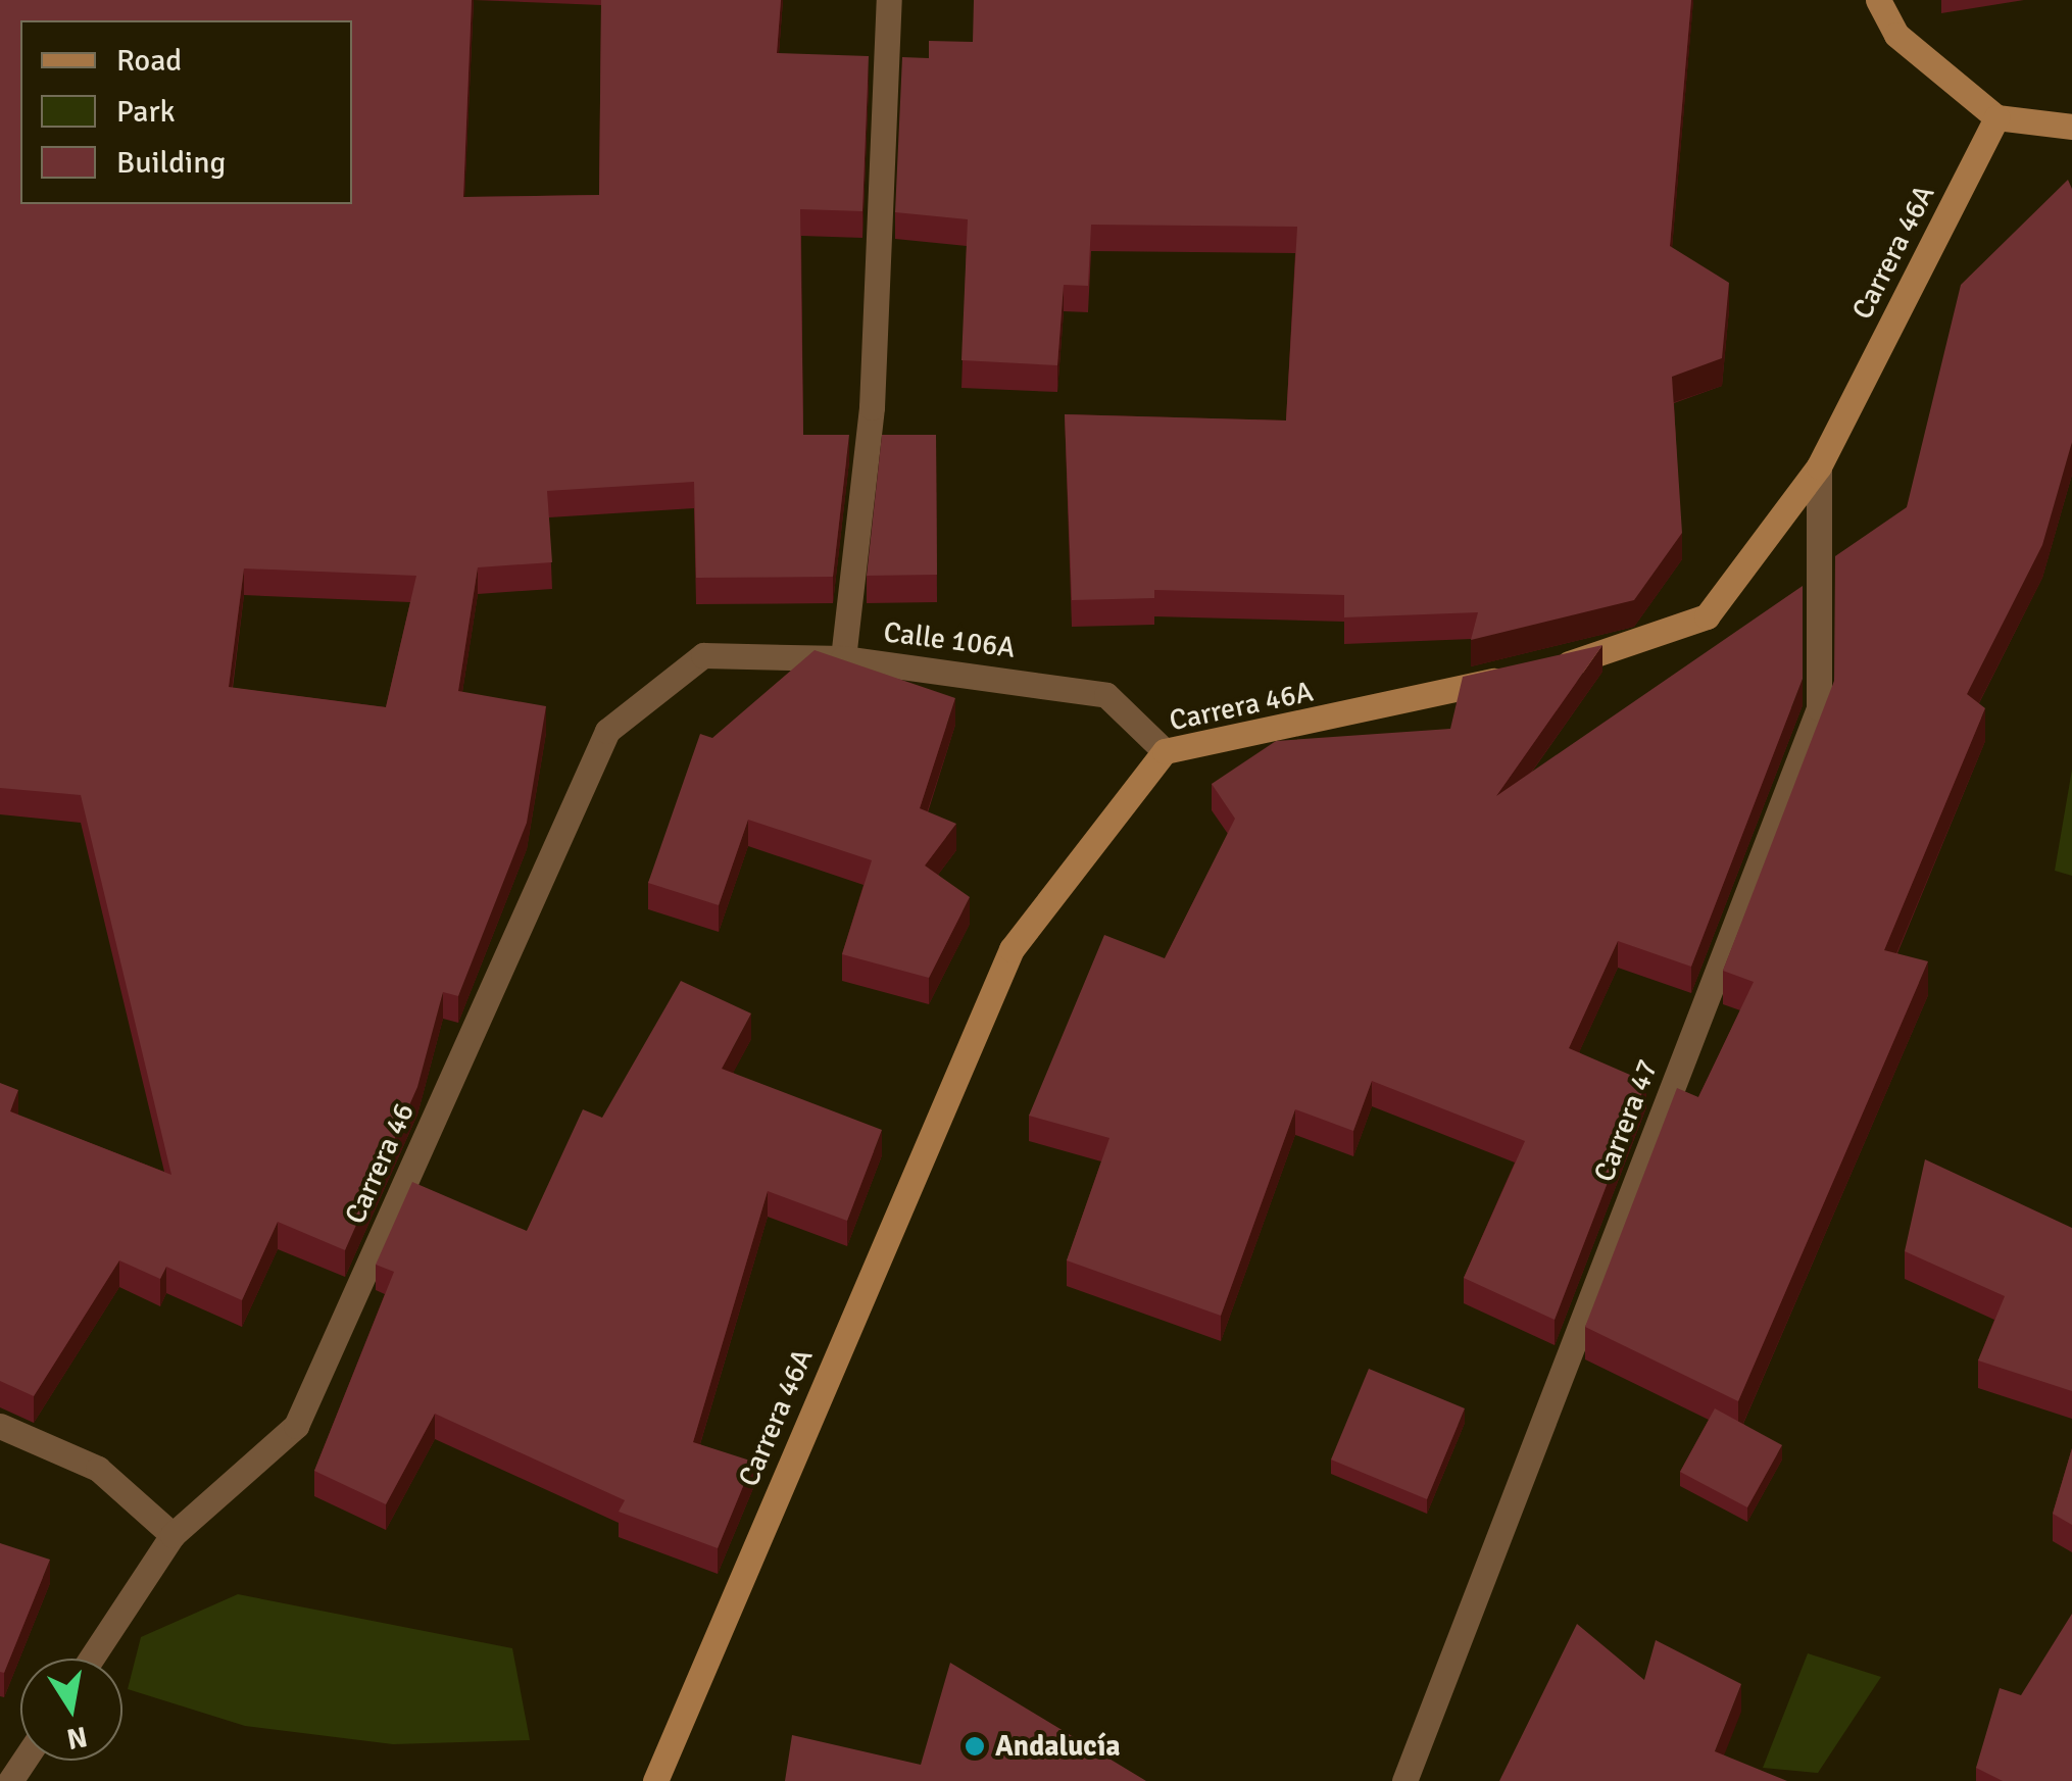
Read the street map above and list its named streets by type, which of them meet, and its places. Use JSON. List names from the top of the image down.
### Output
{
  "streets": {
    "street": [
      "Carrera 46A",
      "Calle 106A",
      "Carrera 47",
      "Carrera 46"
    ]
  },
  "crossings": [
    ["Carrera 46A", "Calle 106A"],
    ["Carrera 46A", "Carrera 47"],
    ["Calle 106A", "Carrera 46"]
  ],
  "places": ["Andalucía"],
  "legend": ["Road", "Park", "Building"],
  "north": "bottom"
}
